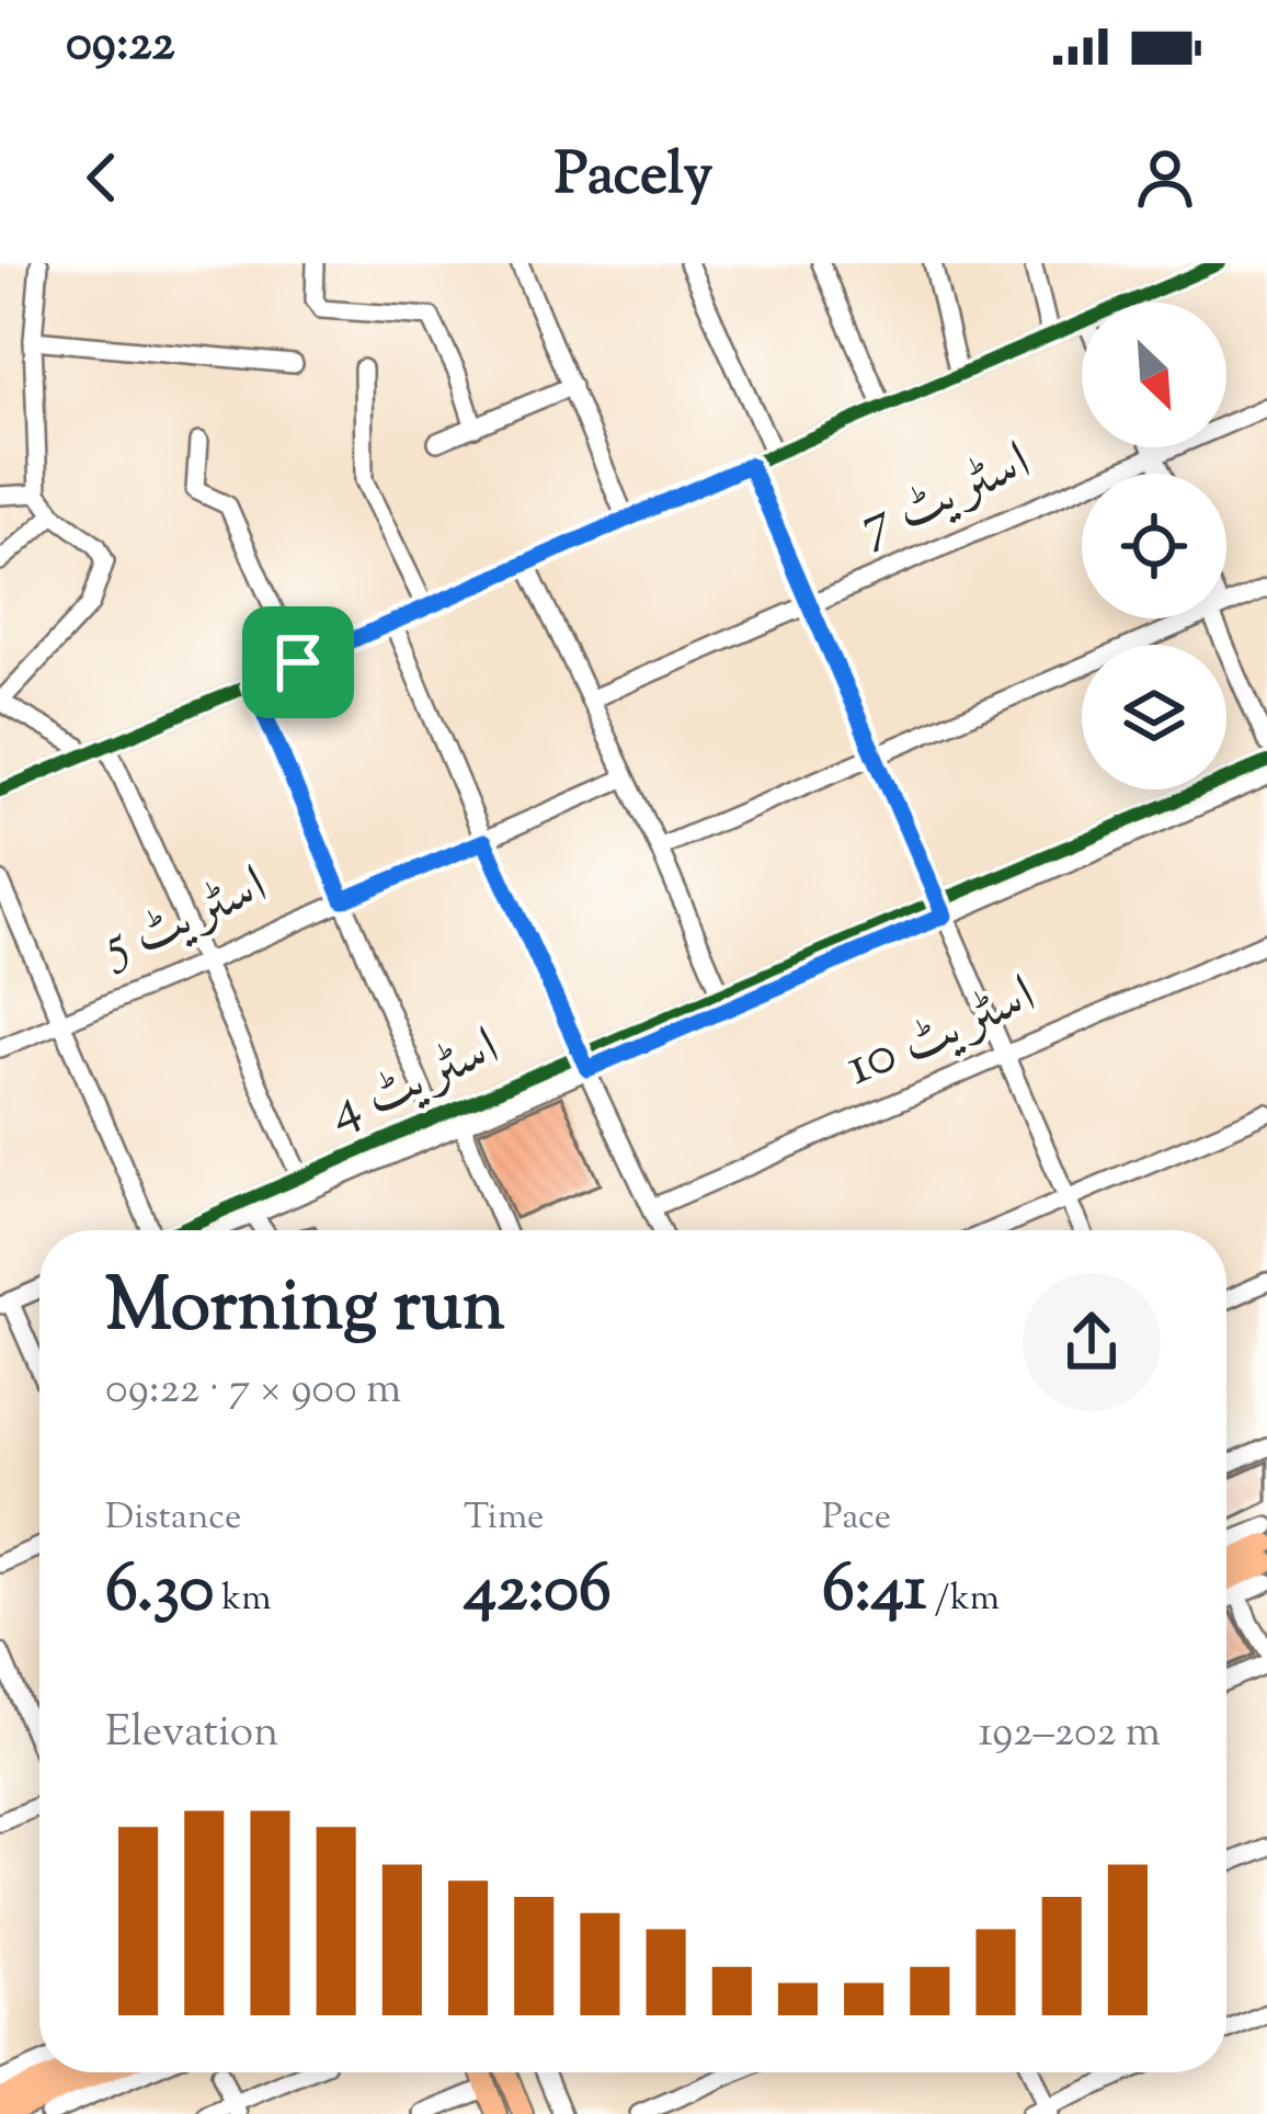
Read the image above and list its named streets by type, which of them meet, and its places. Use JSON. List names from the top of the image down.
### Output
{
  "streets": {
    "street": [
      "اسٹریٹ 7",
      "اسٹریٹ 5",
      "اسٹریٹ 10",
      "اسٹریٹ 4"
    ]
  },
  "north": "bottom right",
  "page": {
    "status": "09:22",
    "header": "Pacely",
    "heading": ["Morning run", "09:22 · 7 × 900 m"],
    "stats": [
      ["Distance", "6.30 km"],
      ["Time", "42:06"],
      ["Pace", "6:41 /km"]
    ],
    "chart": ["Elevation", "192–202 m"]
  }
}
